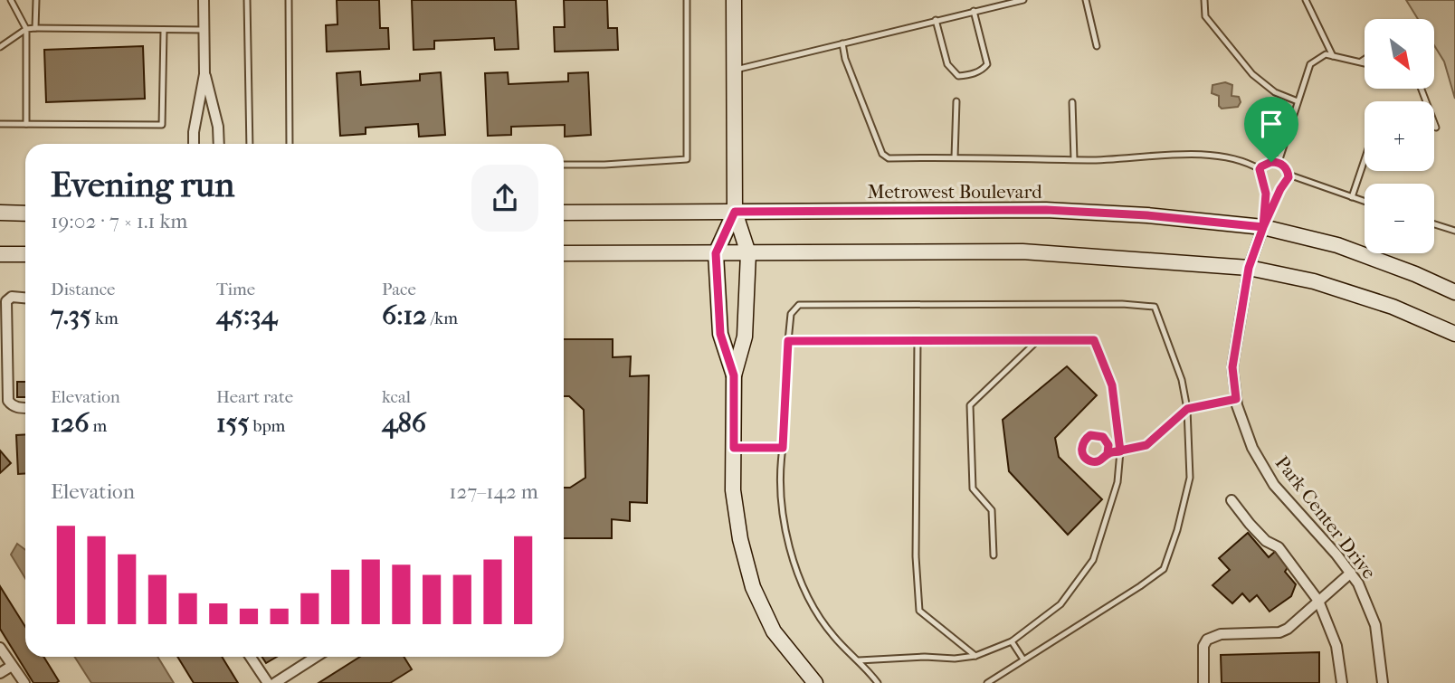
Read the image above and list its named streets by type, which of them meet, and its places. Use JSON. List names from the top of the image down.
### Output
{
  "streets": {
    "street": ["Metrowest Boulevard", "Park Center Drive"]
  },
  "crossings": [
    ["Metrowest Boulevard", "Park Center Drive"]
  ],
  "north": "bottom right",
  "page": {
    "map_buttons": ["+", "−"],
    "heading": ["Evening run", "19:02 · 7 × 1.1 km"],
    "stats": [
      ["Distance", "7.35 km"],
      ["Time", "45:34"],
      ["Pace", "6:12 /km"],
      ["Elevation", "126 m"],
      ["Heart rate", "155 bpm"],
      ["kcal", "486"]
    ],
    "chart": ["Elevation", "127–142 m"]
  }
}
